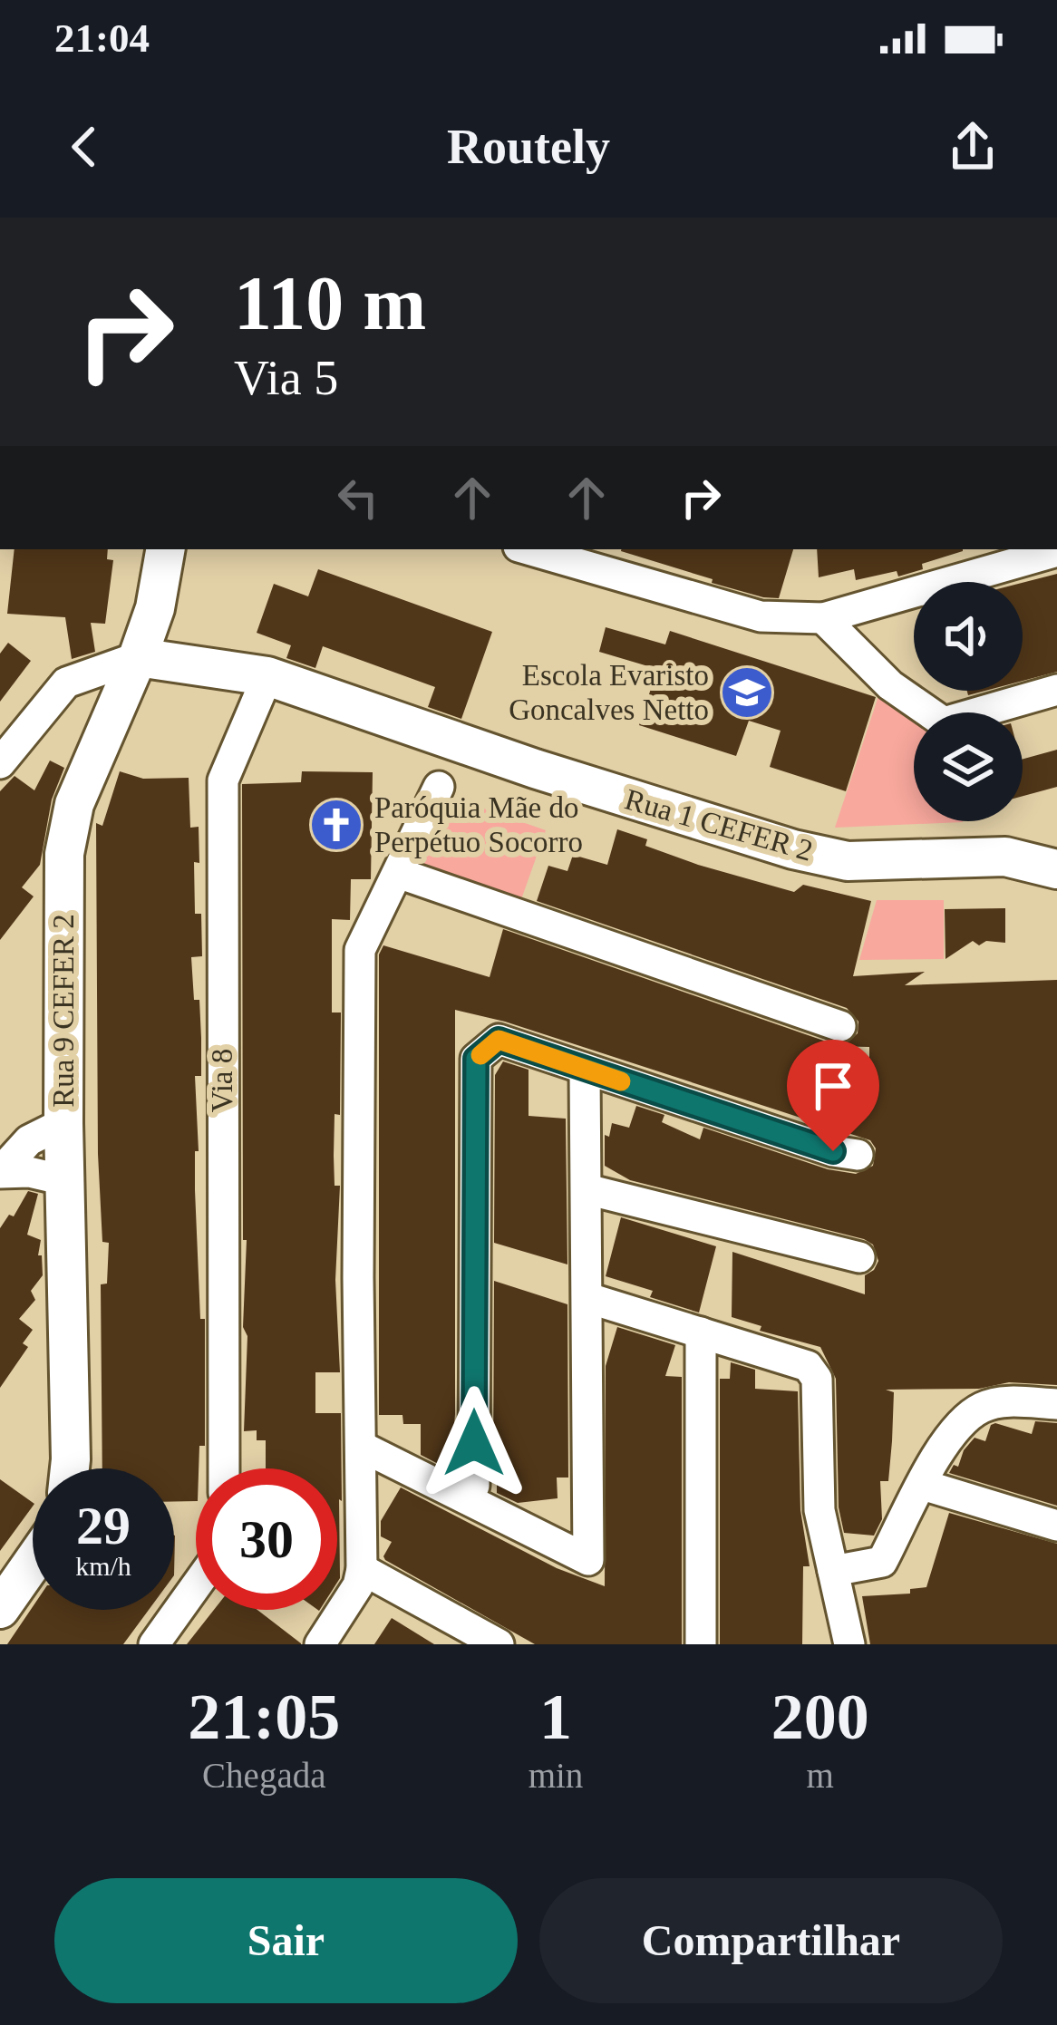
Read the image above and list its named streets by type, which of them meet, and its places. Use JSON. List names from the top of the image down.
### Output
{
  "streets": {
    "street": ["Rua 1 CEFER 2", "Rua 9 CEFER 2", "Via 8"]
  },
  "crossings": [
    ["Rua 1 CEFER 2", "Rua 9 CEFER 2"],
    ["Rua 1 CEFER 2", "Via 8"]
  ],
  "places": {
    "school or university": ["Escola Evaristo Goncalves Netto"],
    "church": ["Paróquia Mãe do Perpétuo Socorro"]
  },
  "page": {
    "status": "21:04",
    "header": "Routely",
    "turn": ["110 m", "Via 5"],
    "speed": "29 km/h",
    "limit": "30",
    "eta": [
      "21:05",
      "Chegada",
      "1",
      "min",
      "200",
      "m"
    ],
    "buttons": ["Sair", "Compartilhar"]
  }
}
